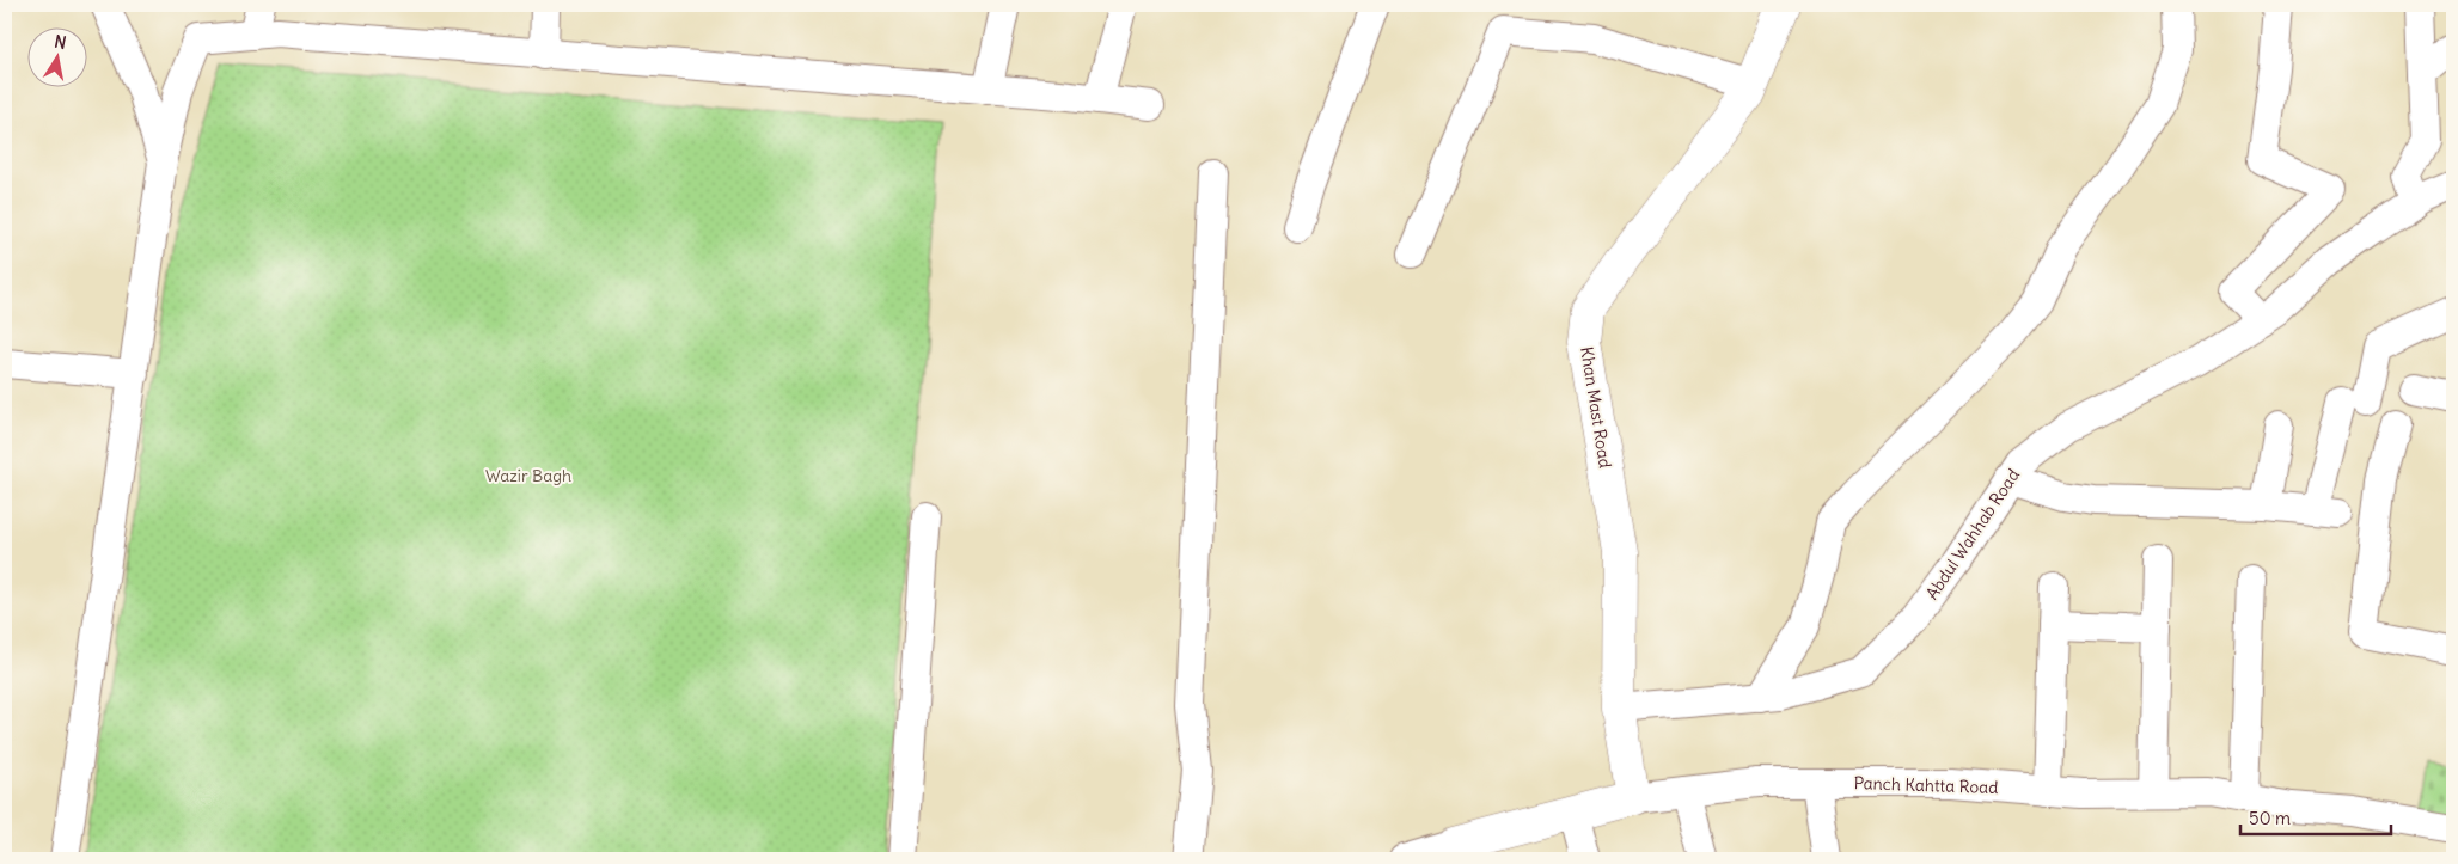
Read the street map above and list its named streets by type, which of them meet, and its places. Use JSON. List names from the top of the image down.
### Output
{
  "streets": {
    "main road": ["Khan Mast Road", "Panch Kahtta Road"],
    "street": ["Abdul Wahhab Road"]
  },
  "crossings": [
    ["Khan Mast Road", "Abdul Wahhab Road"],
    ["Khan Mast Road", "Panch Kahtta Road"]
  ],
  "parks": ["Wazir Bagh"],
  "scale_bar": "50 m",
  "north": "top"
}
